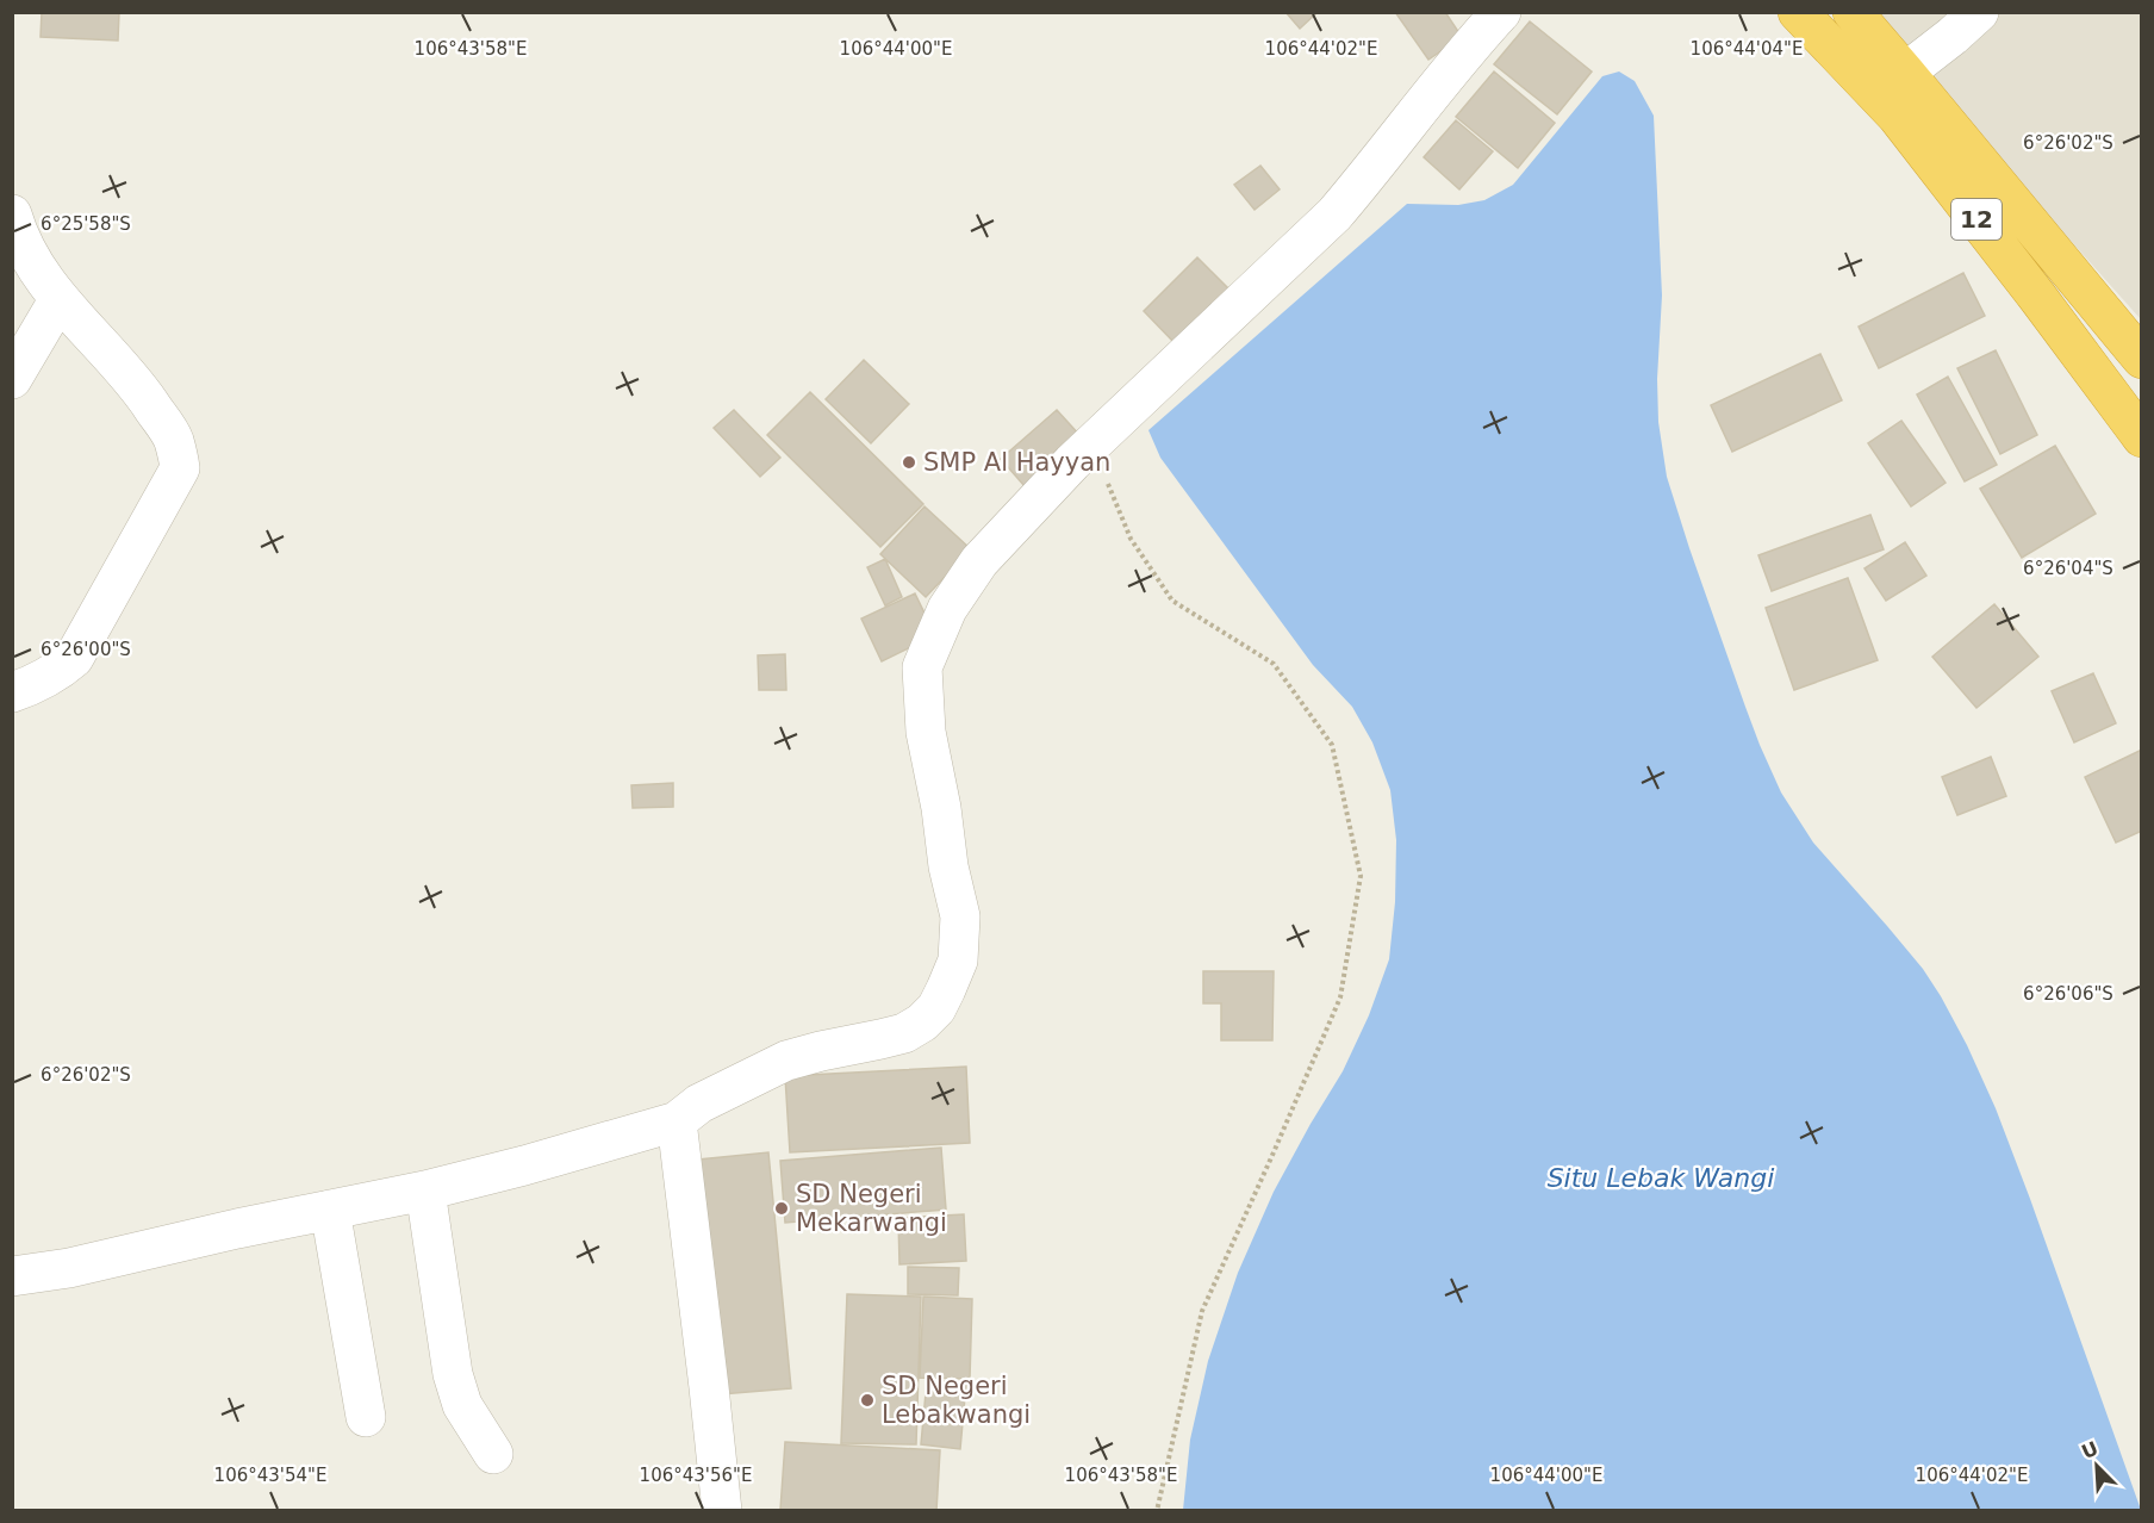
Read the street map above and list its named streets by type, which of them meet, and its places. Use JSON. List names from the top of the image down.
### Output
{
  "streets": {
    "highway": ["12"]
  },
  "water": ["Situ Lebak Wangi"],
  "places": ["SMP Al Hayyan", "SD Negeri Mekarwangi", "SD Negeri Lebakwangi"],
  "north": "top left",
  "coordinates": [
    "106°44'02\"E",
    "106°43'58\"E",
    "106°44'00\"E",
    "106°44'04\"E",
    "6°26'02\"S",
    "6°25'58\"S",
    "6°26'04\"S",
    "6°26'00\"S",
    "6°26'06\"S",
    "106°43'54\"E",
    "106°43'56\"E"
  ]
}
